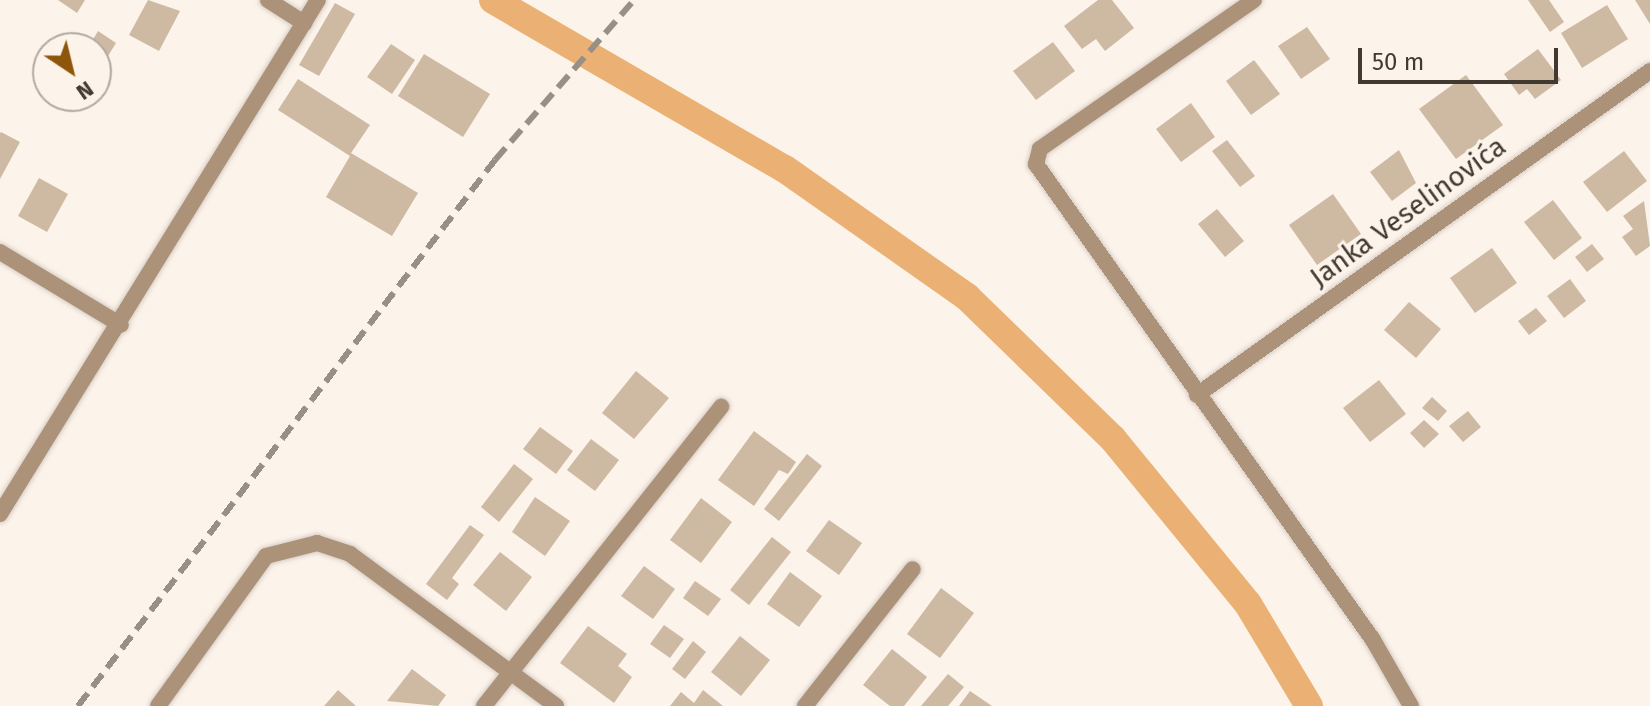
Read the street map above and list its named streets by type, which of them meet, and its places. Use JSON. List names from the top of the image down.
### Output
{
  "streets": {
    "street": ["Janka Veselinovića"]
  },
  "scale_bar": "50 m",
  "north": "bottom right"
}
